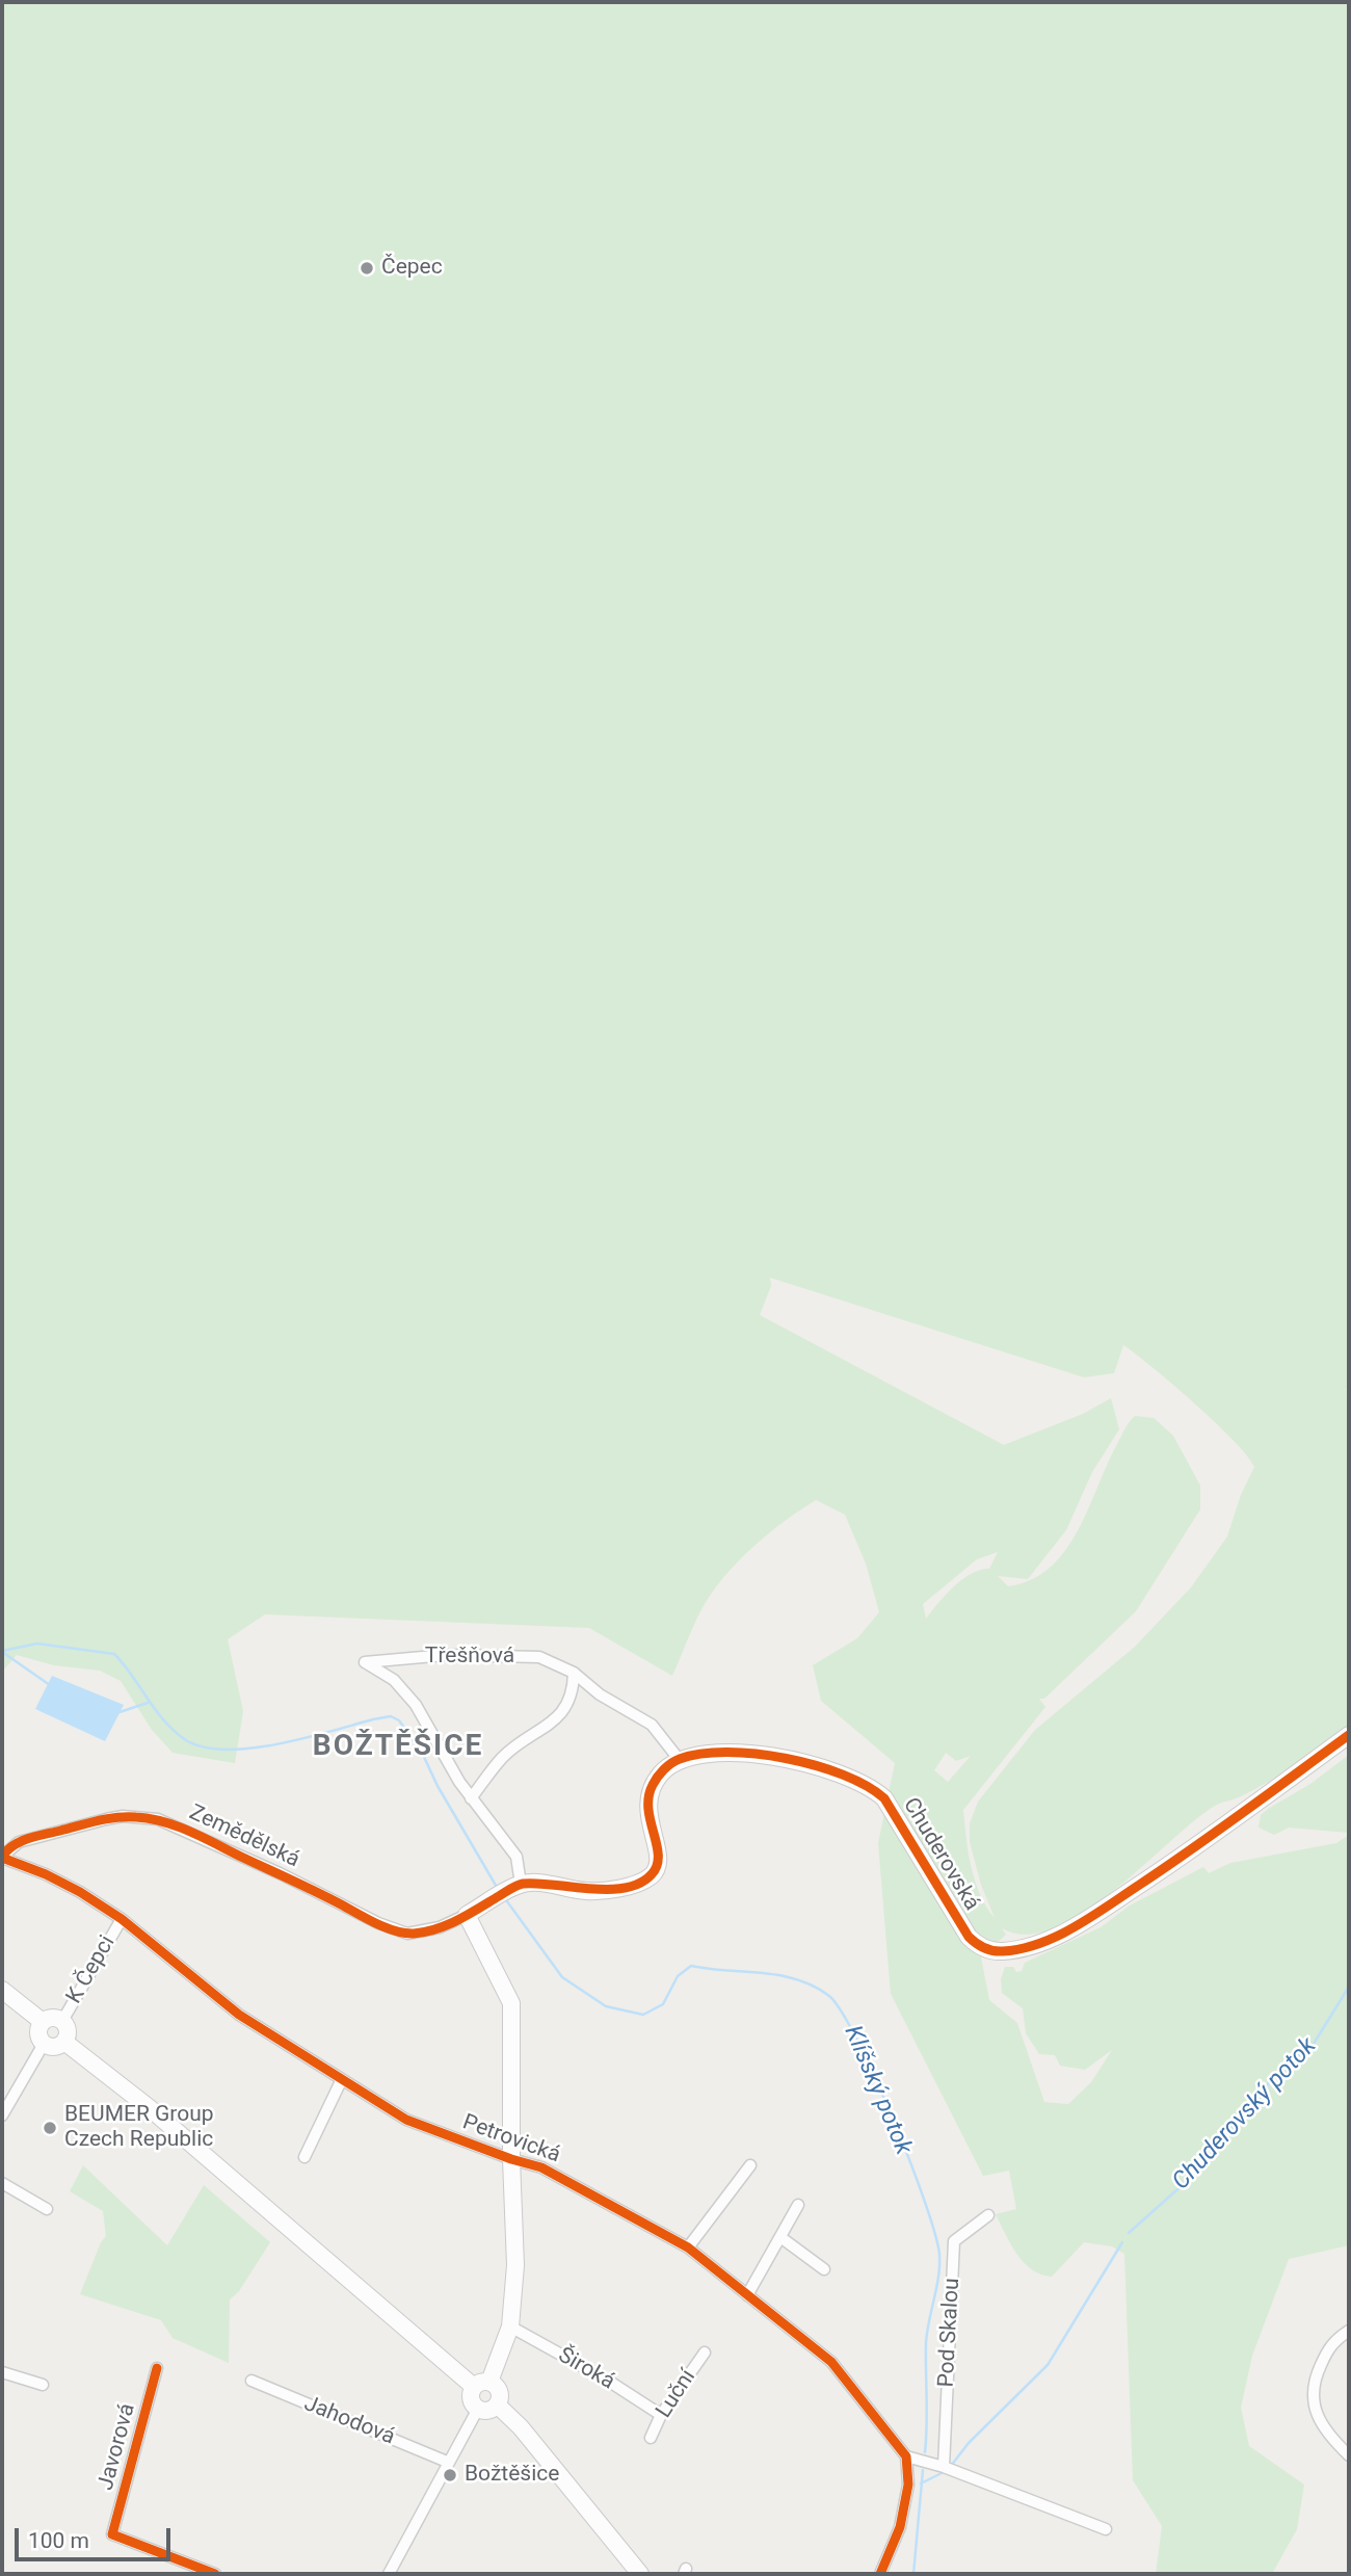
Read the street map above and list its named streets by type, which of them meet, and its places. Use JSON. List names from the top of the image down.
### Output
{
  "streets": {
    "street": [
      "Třešňová",
      "Zemědělská",
      "Chuderovská",
      "K Čepci",
      "Petrovická",
      "Pod Skalou",
      "Široká",
      "Luční",
      "Jahodová",
      "Javorová"
    ]
  },
  "crossings": [
    ["Třešňová", "Chuderovská"],
    ["Zemědělská", "Petrovická"],
    ["K Čepci", "Petrovická"],
    ["Široká", "Luční"]
  ],
  "districts": ["BOŽTĚŠICE"],
  "water": ["Klíšský potok", "Chuderovský potok"],
  "places": ["Čepec", "BEUMER Group Czech Republic", "Božtěšice"],
  "scale_bar": "100 m"
}
